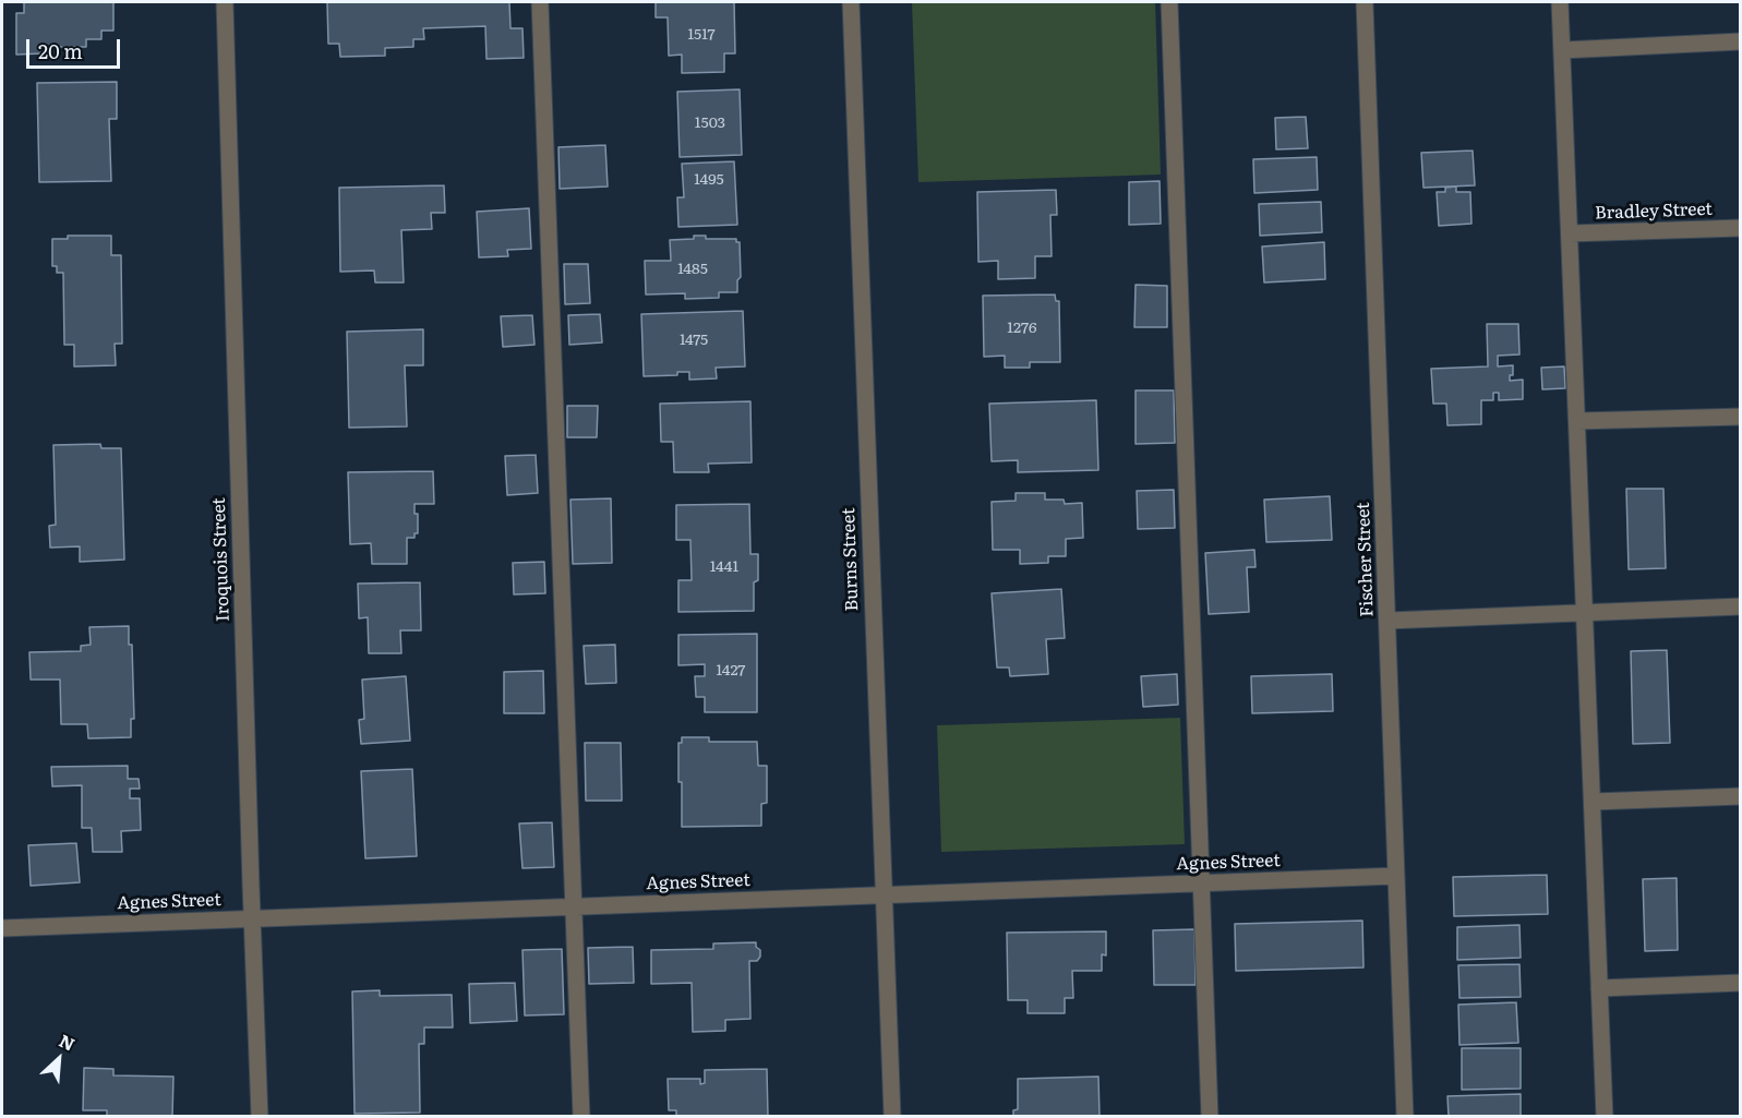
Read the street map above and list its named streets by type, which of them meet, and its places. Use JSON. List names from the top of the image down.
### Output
{
  "streets": {
    "street": [
      "Bradley Street",
      "Iroquois Street",
      "Burns Street",
      "Fischer Street",
      "Agnes Street"
    ]
  },
  "crossings": [
    ["Iroquois Street", "Agnes Street"],
    ["Burns Street", "Agnes Street"],
    ["Fischer Street", "Agnes Street"]
  ],
  "house_numbers": [
    "1517",
    "1503",
    "1495",
    "1485",
    "1276",
    "1475",
    "1441",
    "1427"
  ],
  "scale_bar": "20 m",
  "north": "top right"
}
